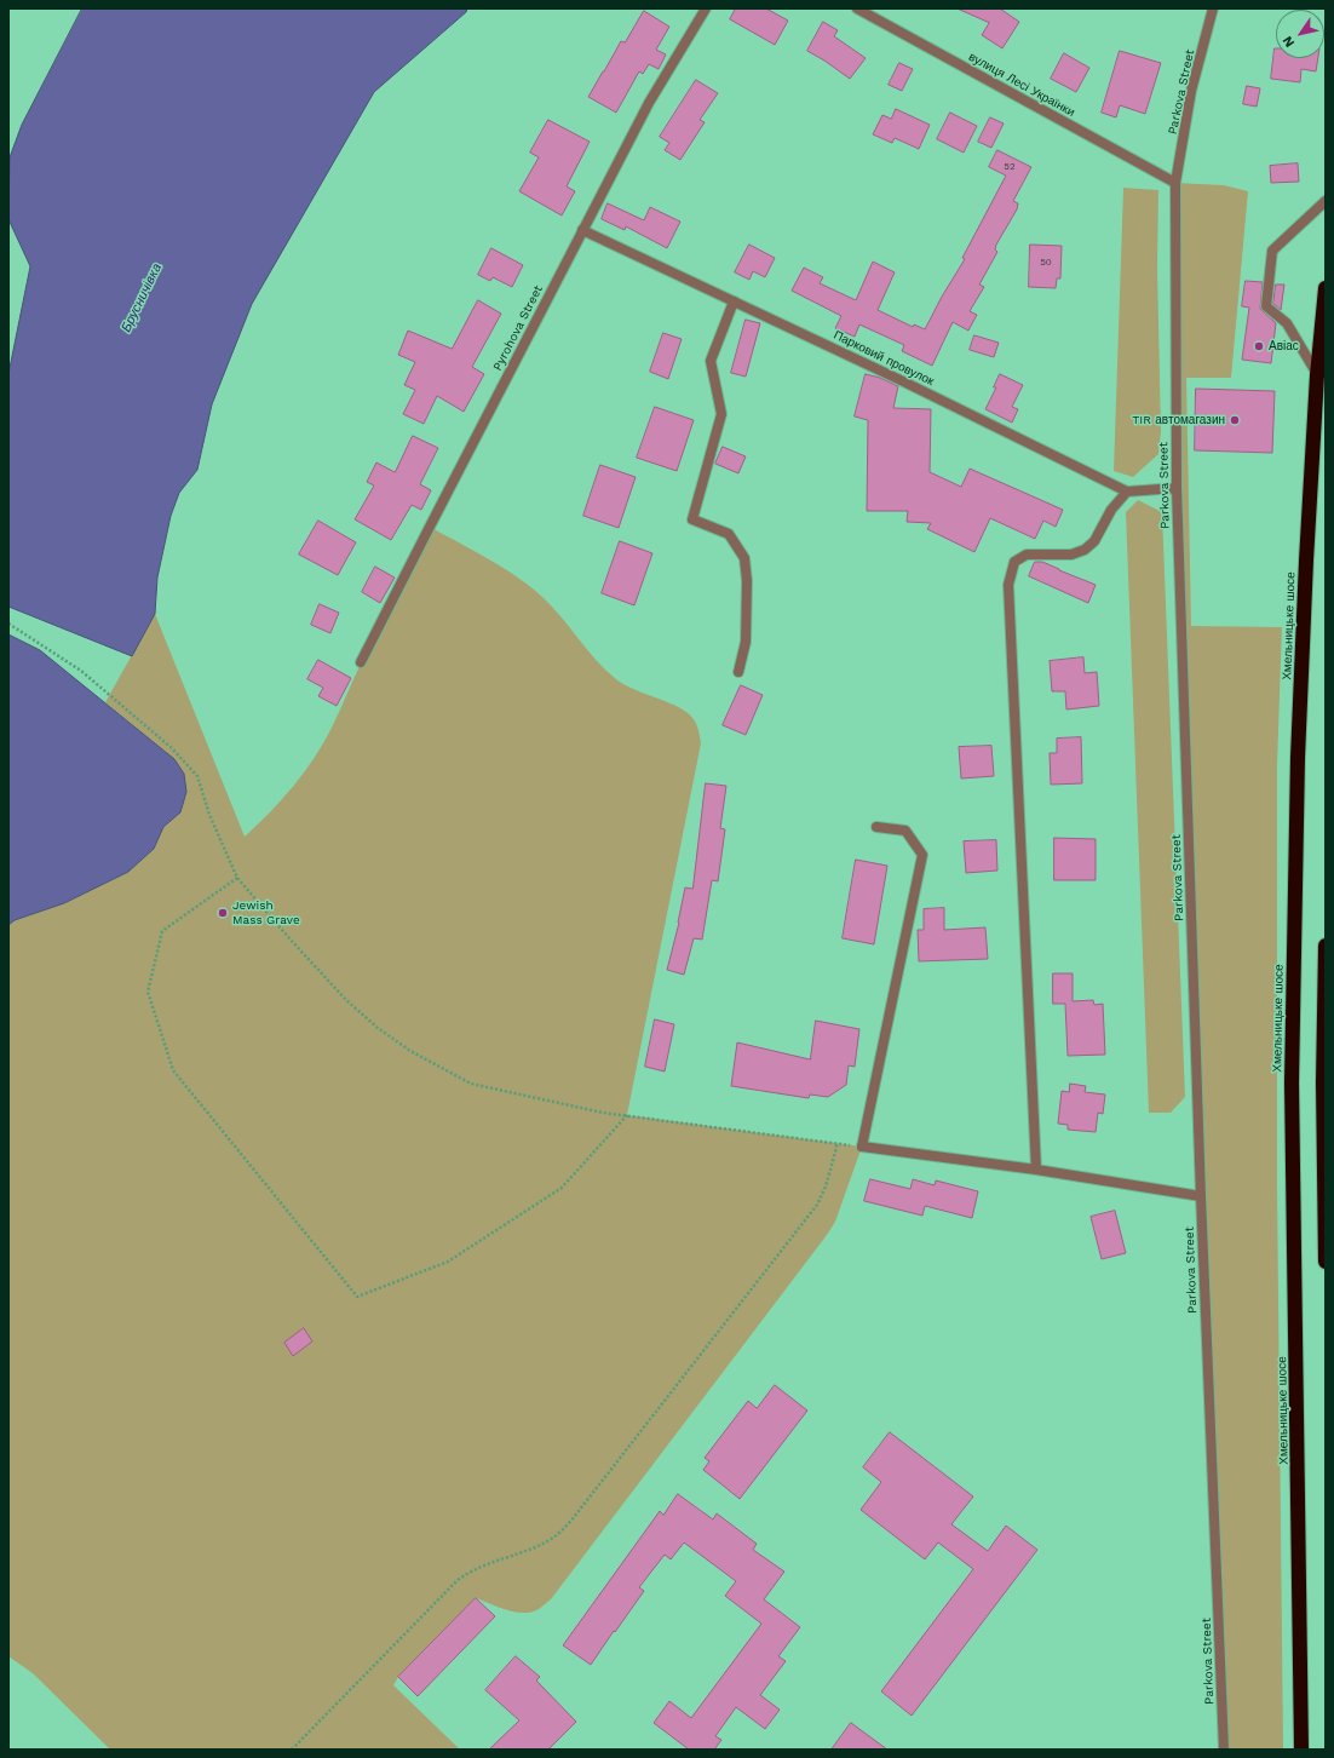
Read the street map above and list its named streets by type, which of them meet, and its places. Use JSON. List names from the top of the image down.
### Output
{
  "streets": {
    "highway": ["Хмельницьке шосе"],
    "street": [
      "вулиця Лесі Українки",
      "Parkova Street",
      "Pyrohova Street",
      "Парковий провулок"
    ]
  },
  "crossings": [
    ["вулиця Лесі Українки", "Parkova Street"],
    ["Pyrohova Street", "Парковий провулок"]
  ],
  "water": ["Брусничівка"],
  "places": ["Авіас", "TIR автомагазин", "Jewish Mass Grave"],
  "house_numbers": ["52", "50"],
  "north": "bottom left"
}
